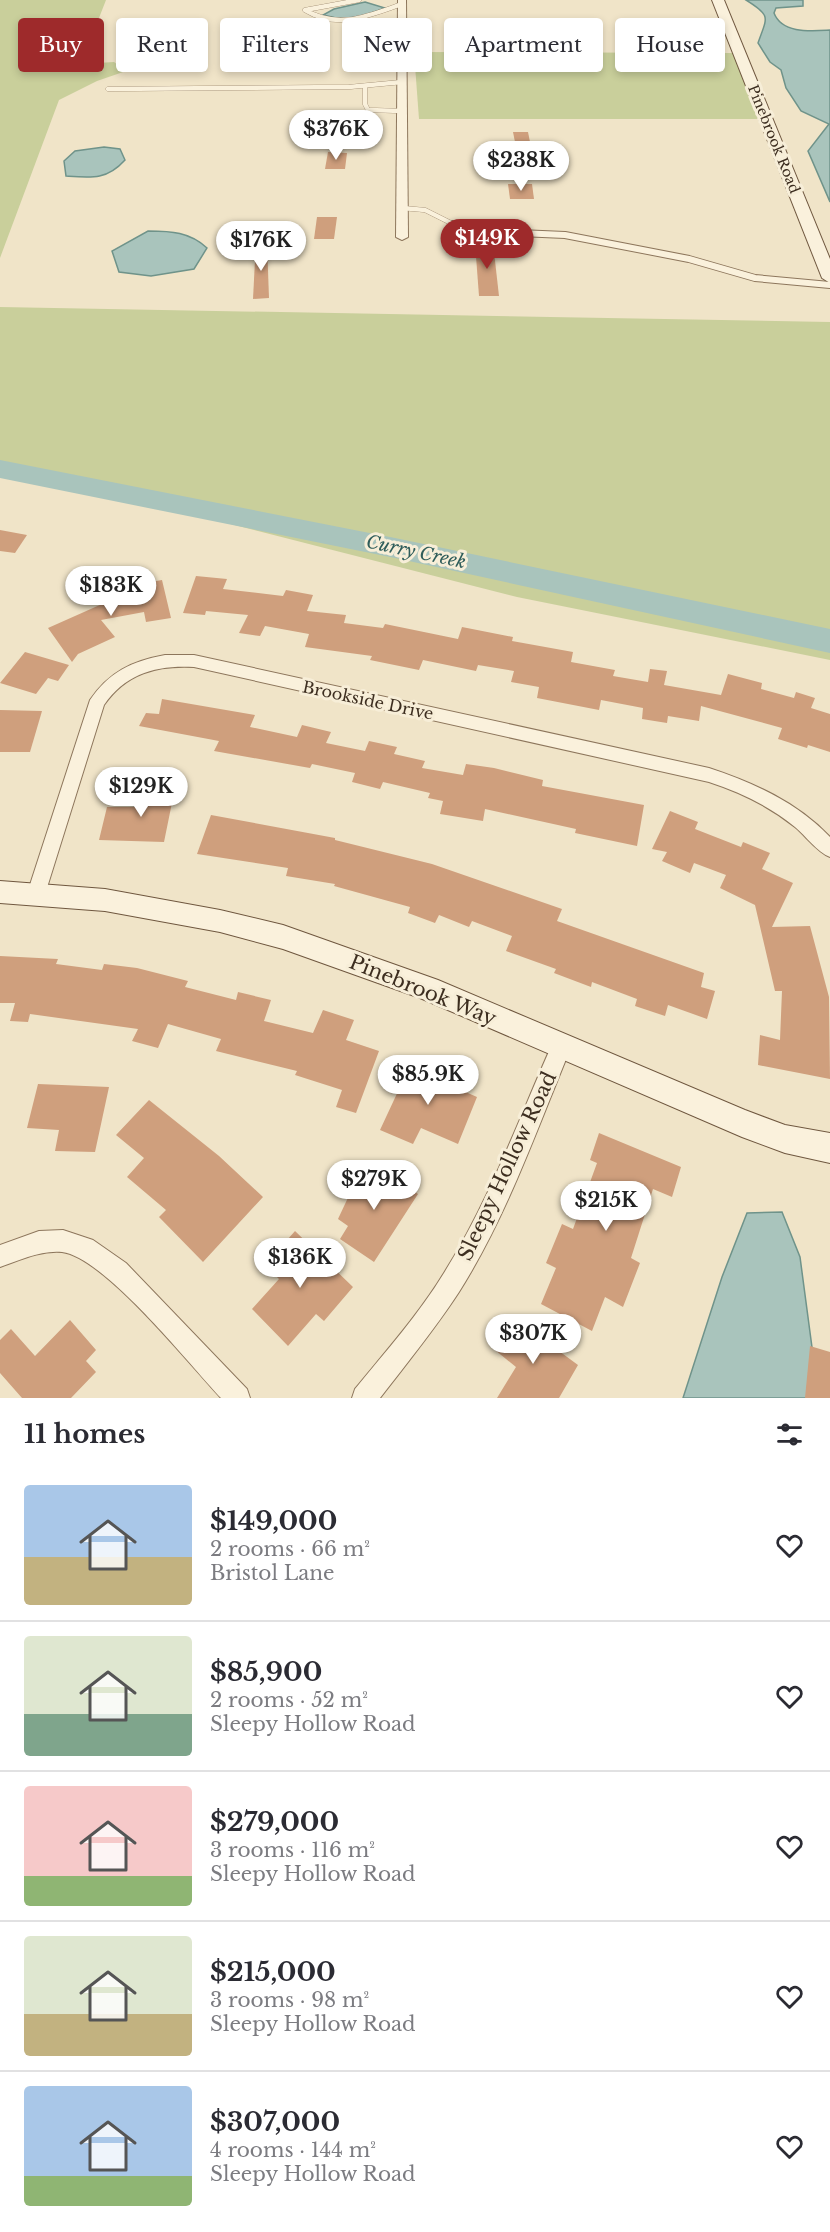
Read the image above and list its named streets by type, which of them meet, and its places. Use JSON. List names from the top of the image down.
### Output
{
  "streets": {
    "street": [
      "Pinebrook Road",
      "Brookside Drive",
      "Pinebrook Way",
      "Sleepy Hollow Road"
    ]
  },
  "crossings": [
    ["Brookside Drive", "Pinebrook Way"],
    ["Pinebrook Way", "Sleepy Hollow Road"]
  ],
  "water": ["Curry Creek"],
  "page": {
    "chip": [
      "Buy",
      "Rent",
      "Filters",
      "New",
      "Apartment",
      "House"
    ],
    "price": [
      "$376K",
      "$238K",
      "$149K",
      "$176K",
      "$183K",
      "$129K",
      "$85.9K",
      "$279K",
      "$215K",
      "$136K",
      "$307K"
    ],
    "heading": "11 homes",
    "list": [
      {
        "name": "$149,000",
        "note": "2 rooms · 66 m² · Bristol Lane"
      },
      {
        "name": "$85,900",
        "note": "2 rooms · 52 m² · Sleepy Hollow Road"
      },
      {
        "name": "$279,000",
        "note": "3 rooms · 116 m² · Sleepy Hollow Road"
      },
      {
        "name": "$215,000",
        "note": "3 rooms · 98 m² · Sleepy Hollow Road"
      },
      {
        "name": "$307,000",
        "note": "4 rooms · 144 m² · Sleepy Hollow Road"
      }
    ]
  }
}
